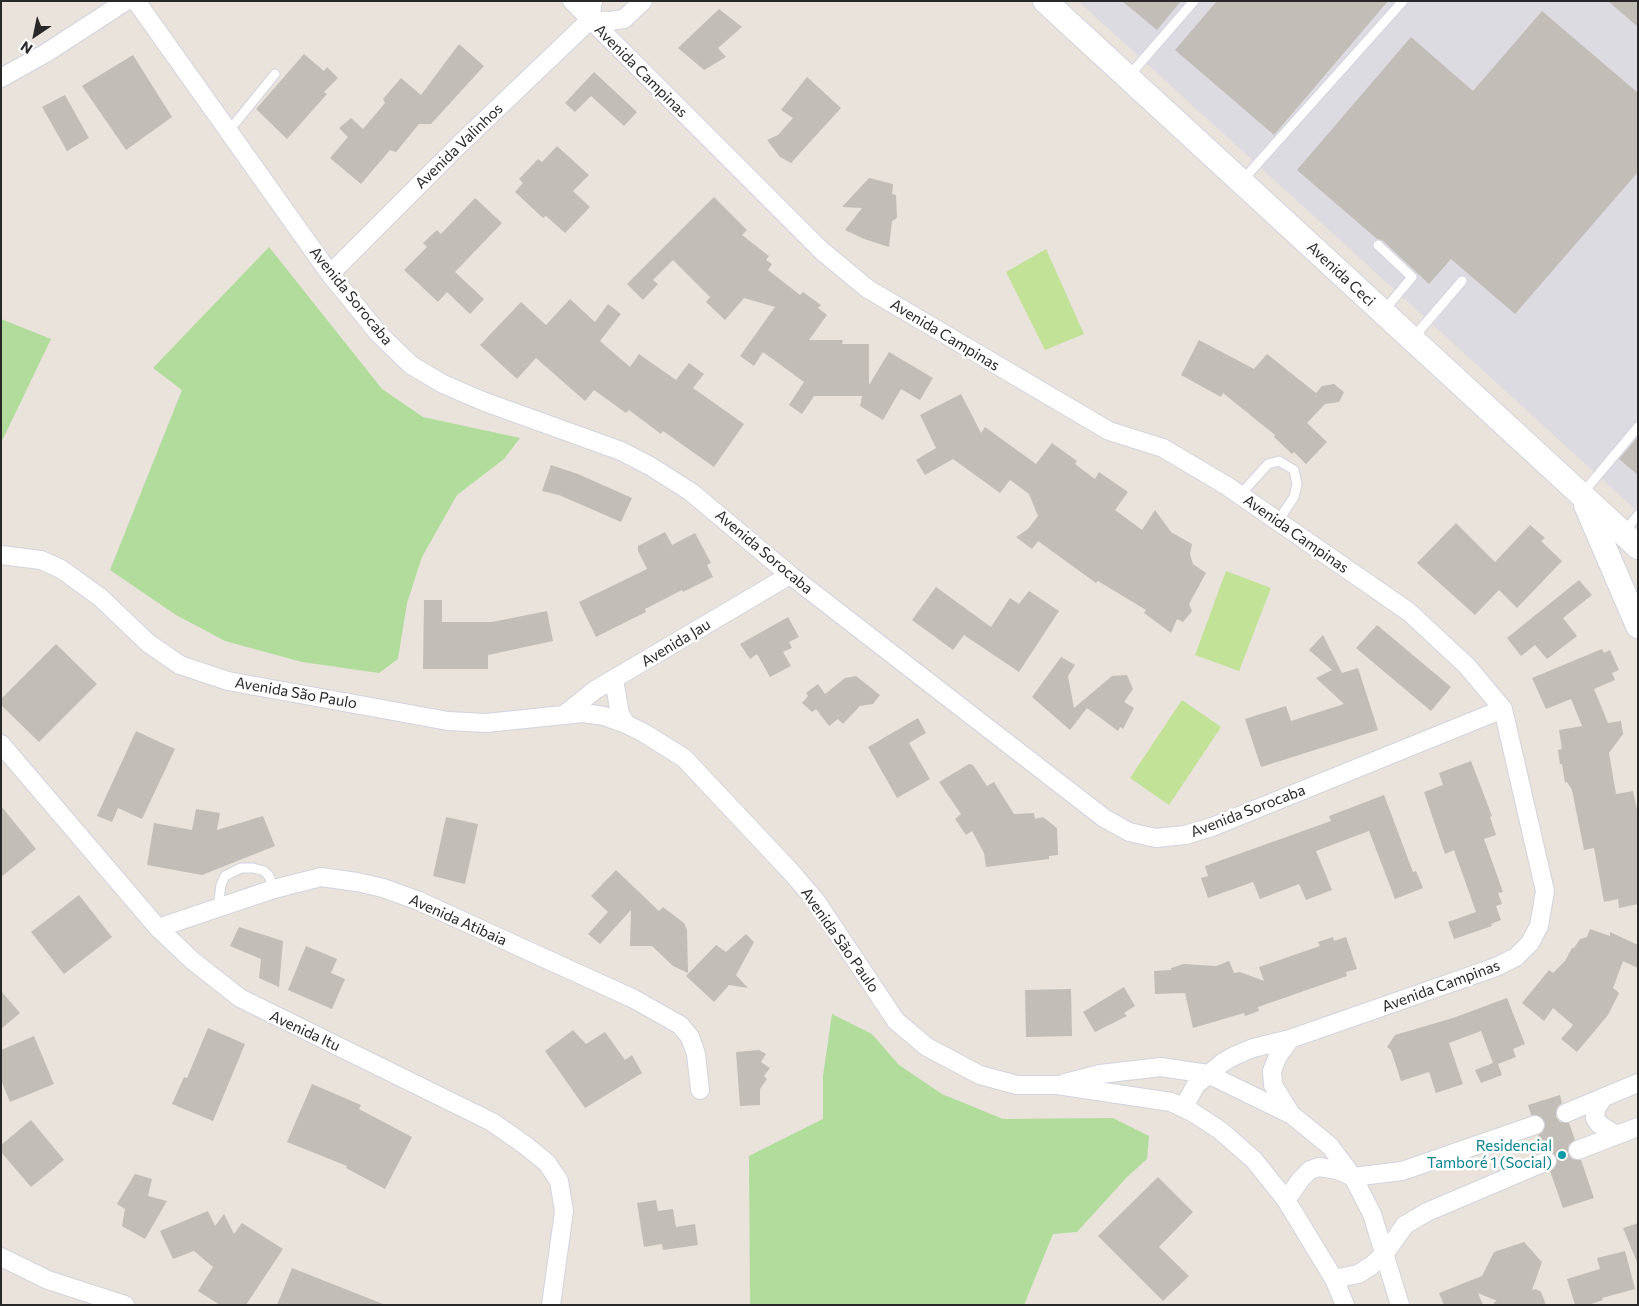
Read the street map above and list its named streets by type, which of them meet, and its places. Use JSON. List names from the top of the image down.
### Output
{
  "streets": {
    "main road": ["Avenida Ceci"],
    "street": [
      "Avenida Campinas",
      "Avenida Valinhos",
      "Avenida Sorocaba",
      "Avenida Jau",
      "Avenida São Paulo",
      "Avenida Atibaia",
      "Avenida Itu"
    ]
  },
  "crossings": [
    ["Avenida Campinas", "Avenida Valinhos"],
    ["Avenida Campinas", "Avenida Sorocaba"],
    ["Avenida Campinas", "Avenida São Paulo"],
    ["Avenida Valinhos", "Avenida Sorocaba"],
    ["Avenida Sorocaba", "Avenida Jau"],
    ["Avenida Jau", "Avenida São Paulo"],
    ["Avenida Atibaia", "Avenida Itu"]
  ],
  "places": ["Residencial Tamboré 1 (Social)"],
  "north": "bottom left"
}
